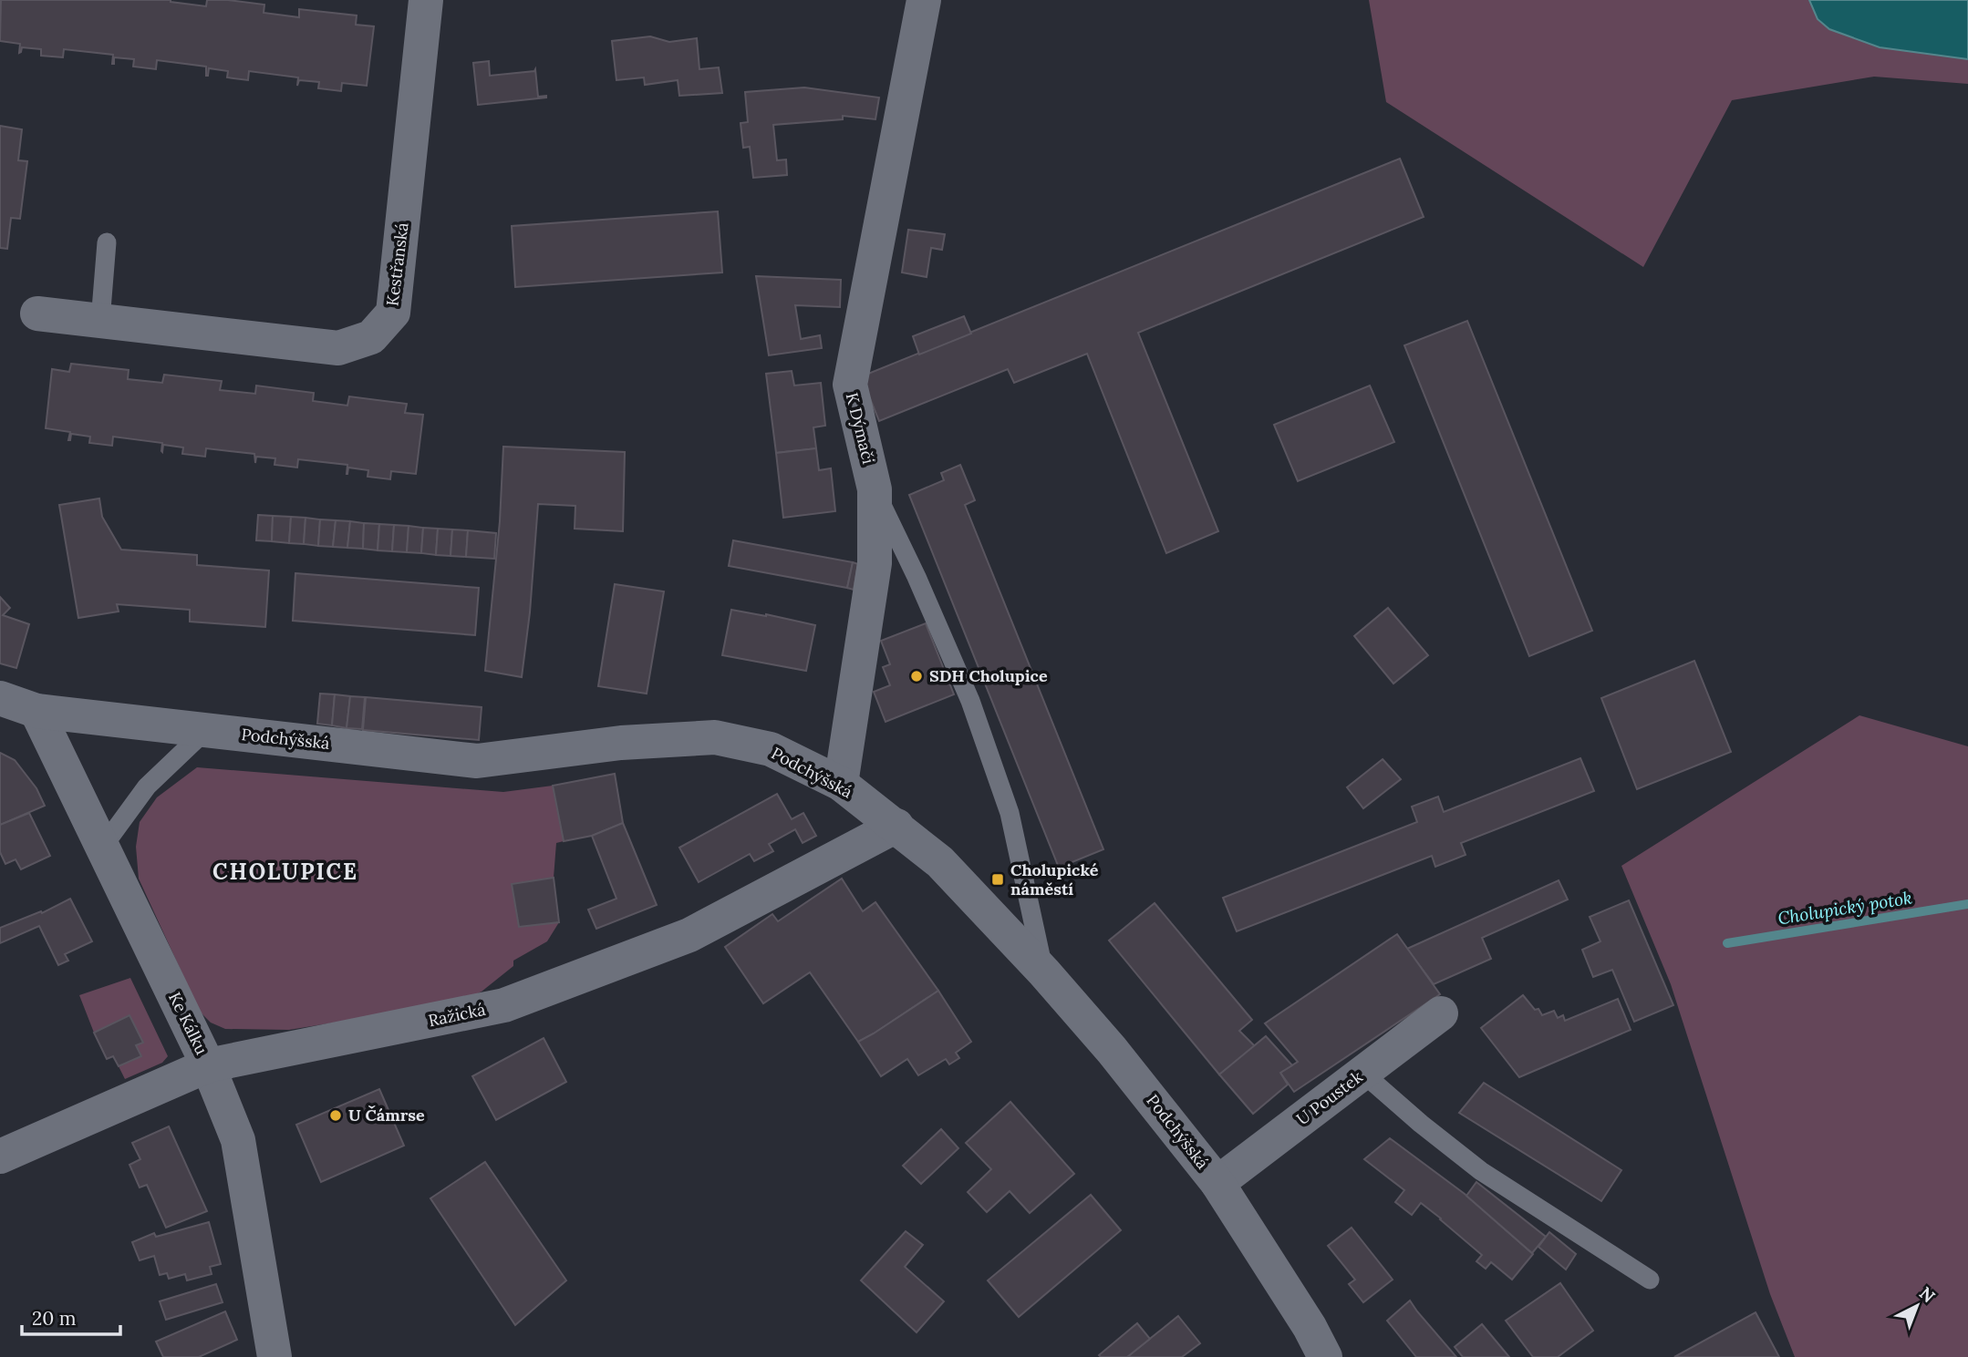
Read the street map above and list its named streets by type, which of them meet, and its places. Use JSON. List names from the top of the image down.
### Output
{
  "streets": {
    "street": [
      "Kestřanská",
      "K Dýmači",
      "Podchýšská",
      "Ražická",
      "Ke Kálku",
      "U Poustek"
    ]
  },
  "crossings": [
    ["K Dýmači", "Podchýšská"],
    ["Podchýšská", "Ražická"],
    ["Podchýšská", "Ke Kálku"],
    ["Podchýšská", "U Poustek"],
    ["Ražická", "Ke Kálku"]
  ],
  "districts": ["CHOLUPICE"],
  "water": ["Cholupický potok"],
  "places": {
    "other": ["SDH Cholupice", "U Čámrse"],
    "transit": ["Cholupické náměstí"]
  },
  "scale_bar": "20 m",
  "north": "top right"
}
